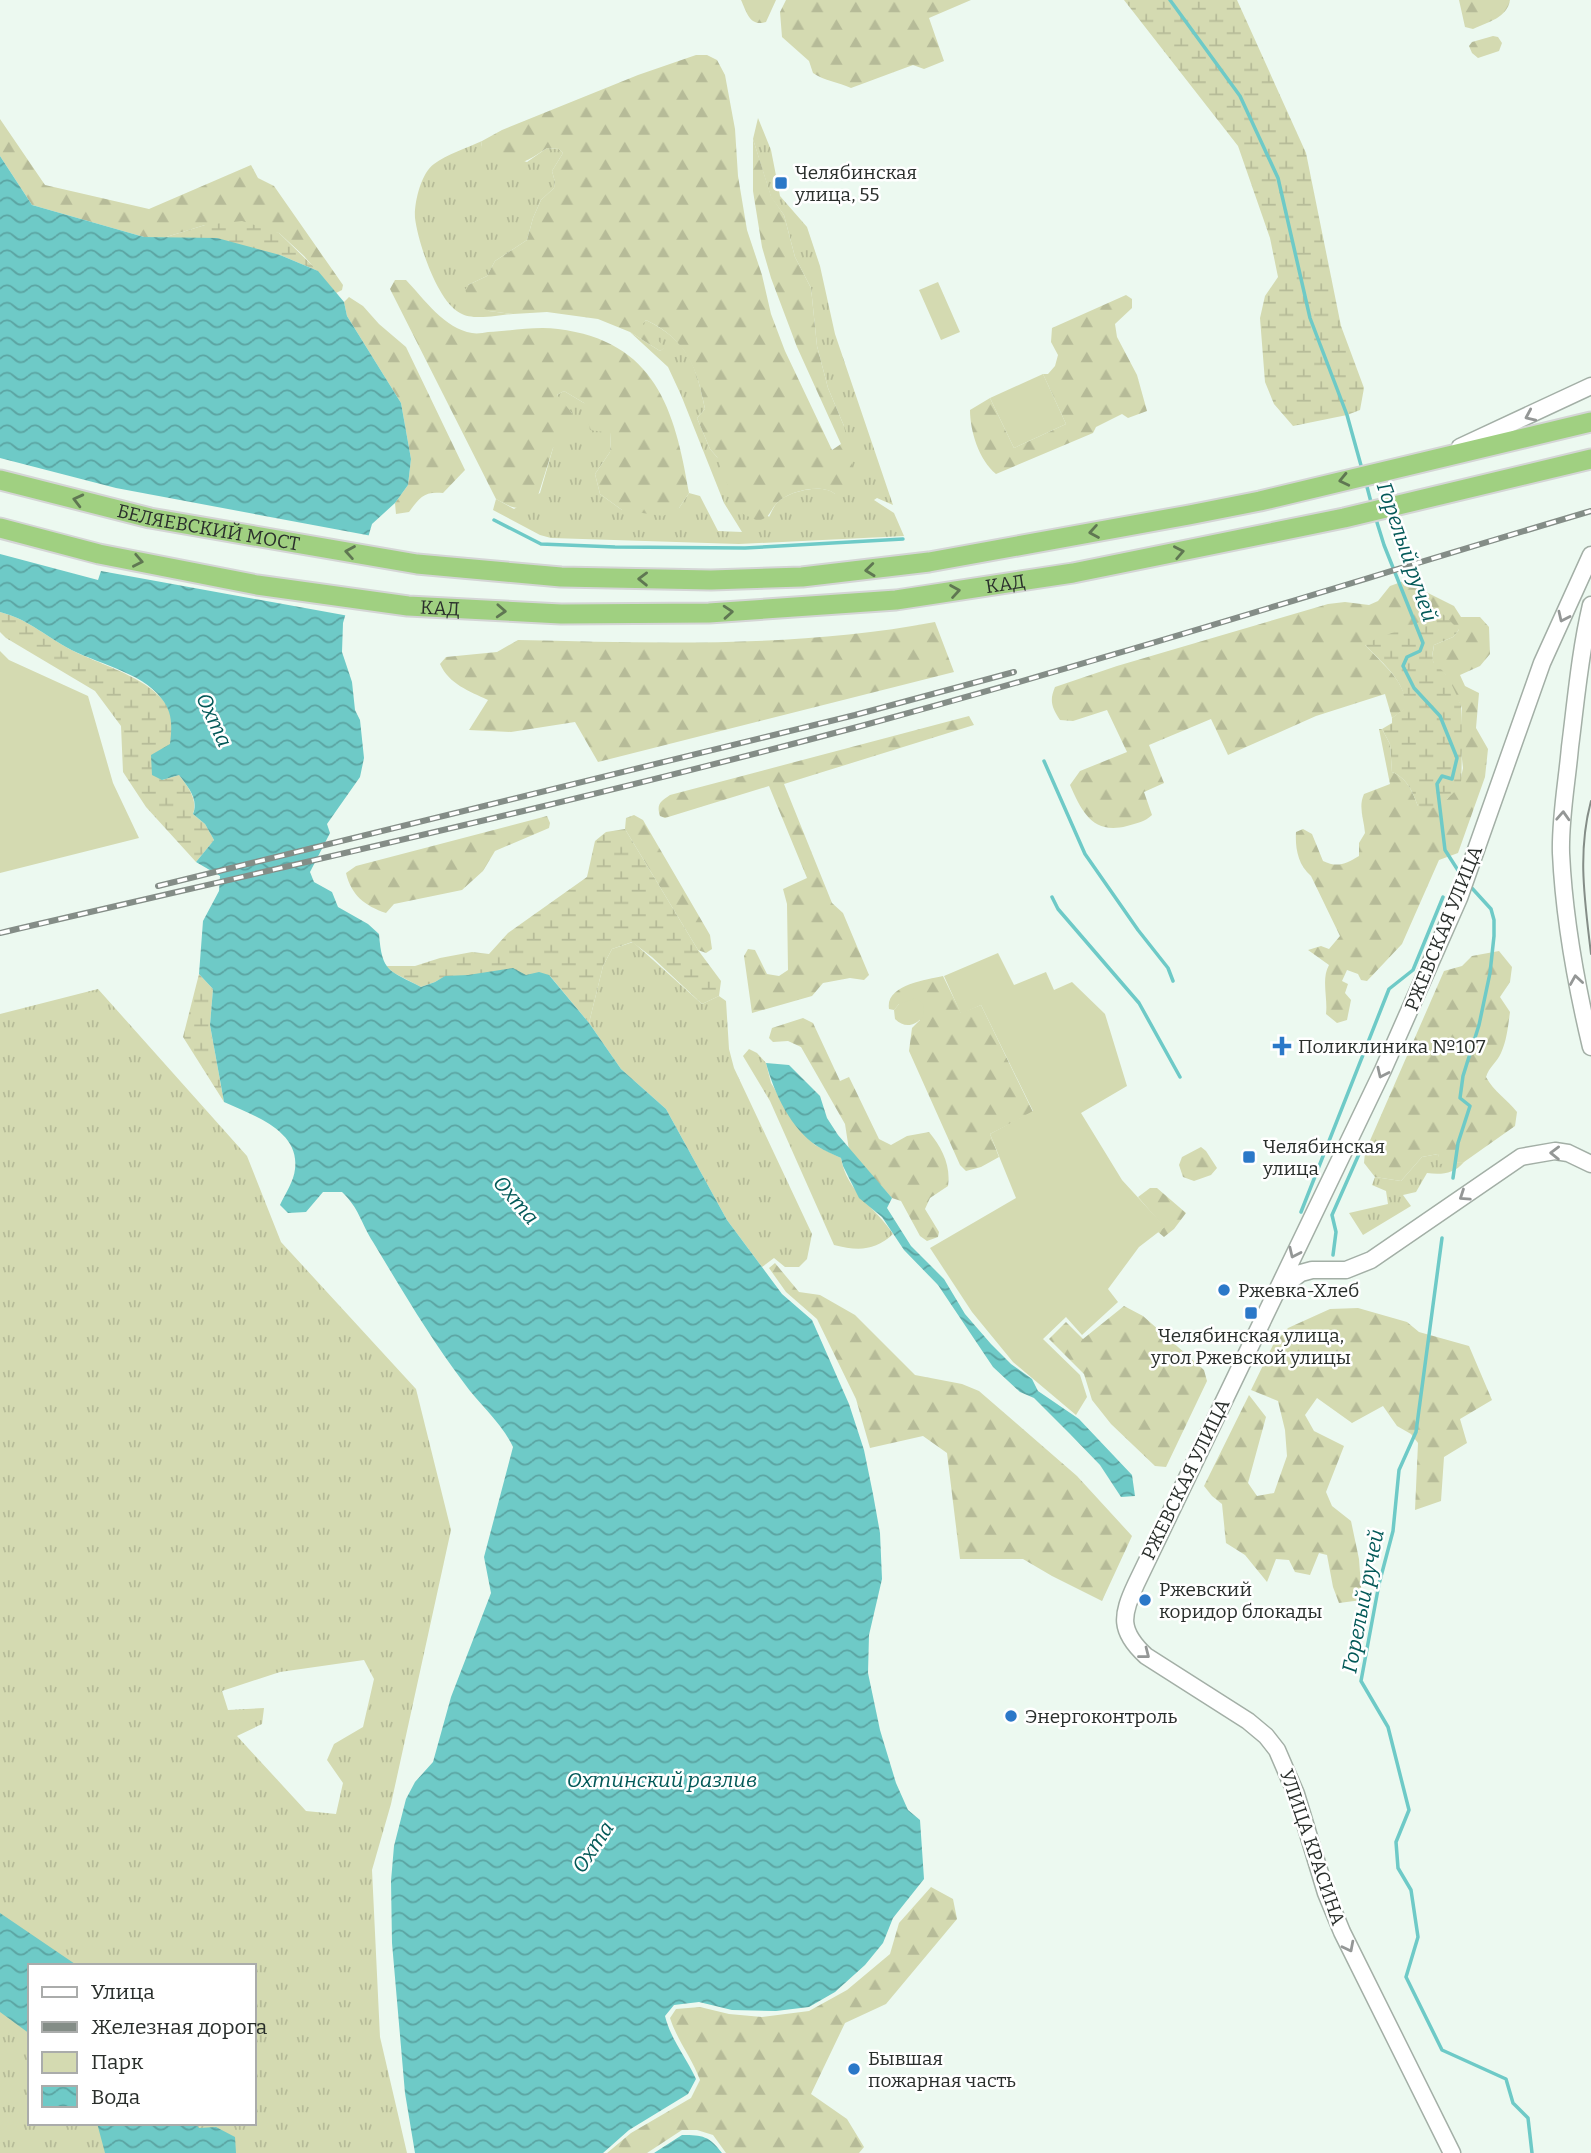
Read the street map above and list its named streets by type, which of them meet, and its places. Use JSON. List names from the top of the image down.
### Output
{
  "streets": {
    "highway": ["БЕЛЯЕВСКИЙ МОСТ", "КАД"],
    "main road": ["РЖЕВСКАЯ УЛИЦА", "УЛИЦА КРАСИНА"]
  },
  "crossings": [
    ["БЕЛЯЕВСКИЙ МОСТ", "КАД"],
    ["РЖЕВСКАЯ УЛИЦА", "УЛИЦА КРАСИНА"]
  ],
  "one_way": ["БЕЛЯЕВСКИЙ МОСТ", "УЛИЦА КРАСИНА"],
  "water": ["Горелый ручей", "Охта", "Охтинский разлив"],
  "places": {
    "transit": ["Челябинская улица, 55", "Челябинская улица", "Челябинская улица, угол Ржевской улицы"],
    "health": ["Поликлиника №107"],
    "other": [
      "Ржевка-Хлеб",
      "Ржевский коридор блокады",
      "Энергоконтроль",
      "Бывшая пожарная часть"
    ]
  },
  "legend": [
    "Улица",
    "Железная дорога",
    "Парк",
    "Вода"
  ]
}
